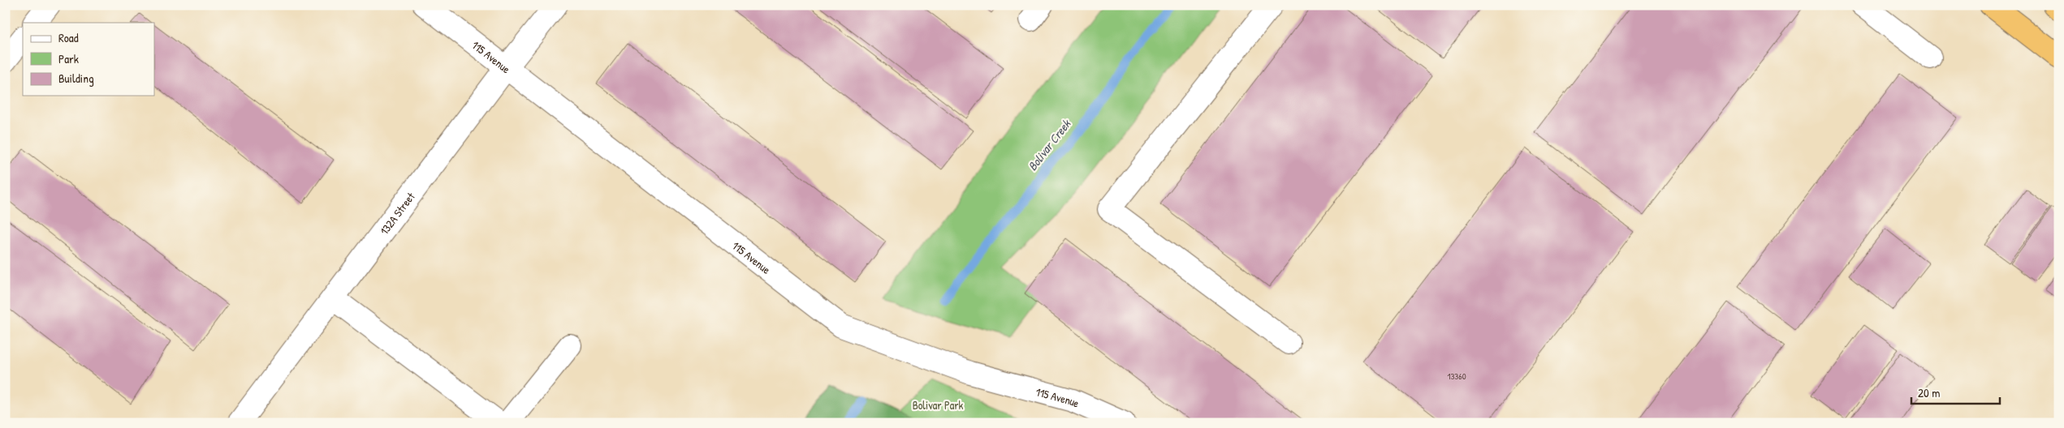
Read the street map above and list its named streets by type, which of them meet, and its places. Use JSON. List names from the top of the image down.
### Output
{
  "streets": {
    "street": ["115 Avenue", "132A Street"]
  },
  "crossings": [
    ["115 Avenue", "132A Street"]
  ],
  "water": ["Bolivar Creek"],
  "parks": ["Bolivar Park"],
  "house_numbers": ["13360"],
  "legend": ["Road", "Park", "Building"],
  "scale_bar": "20 m"
}
